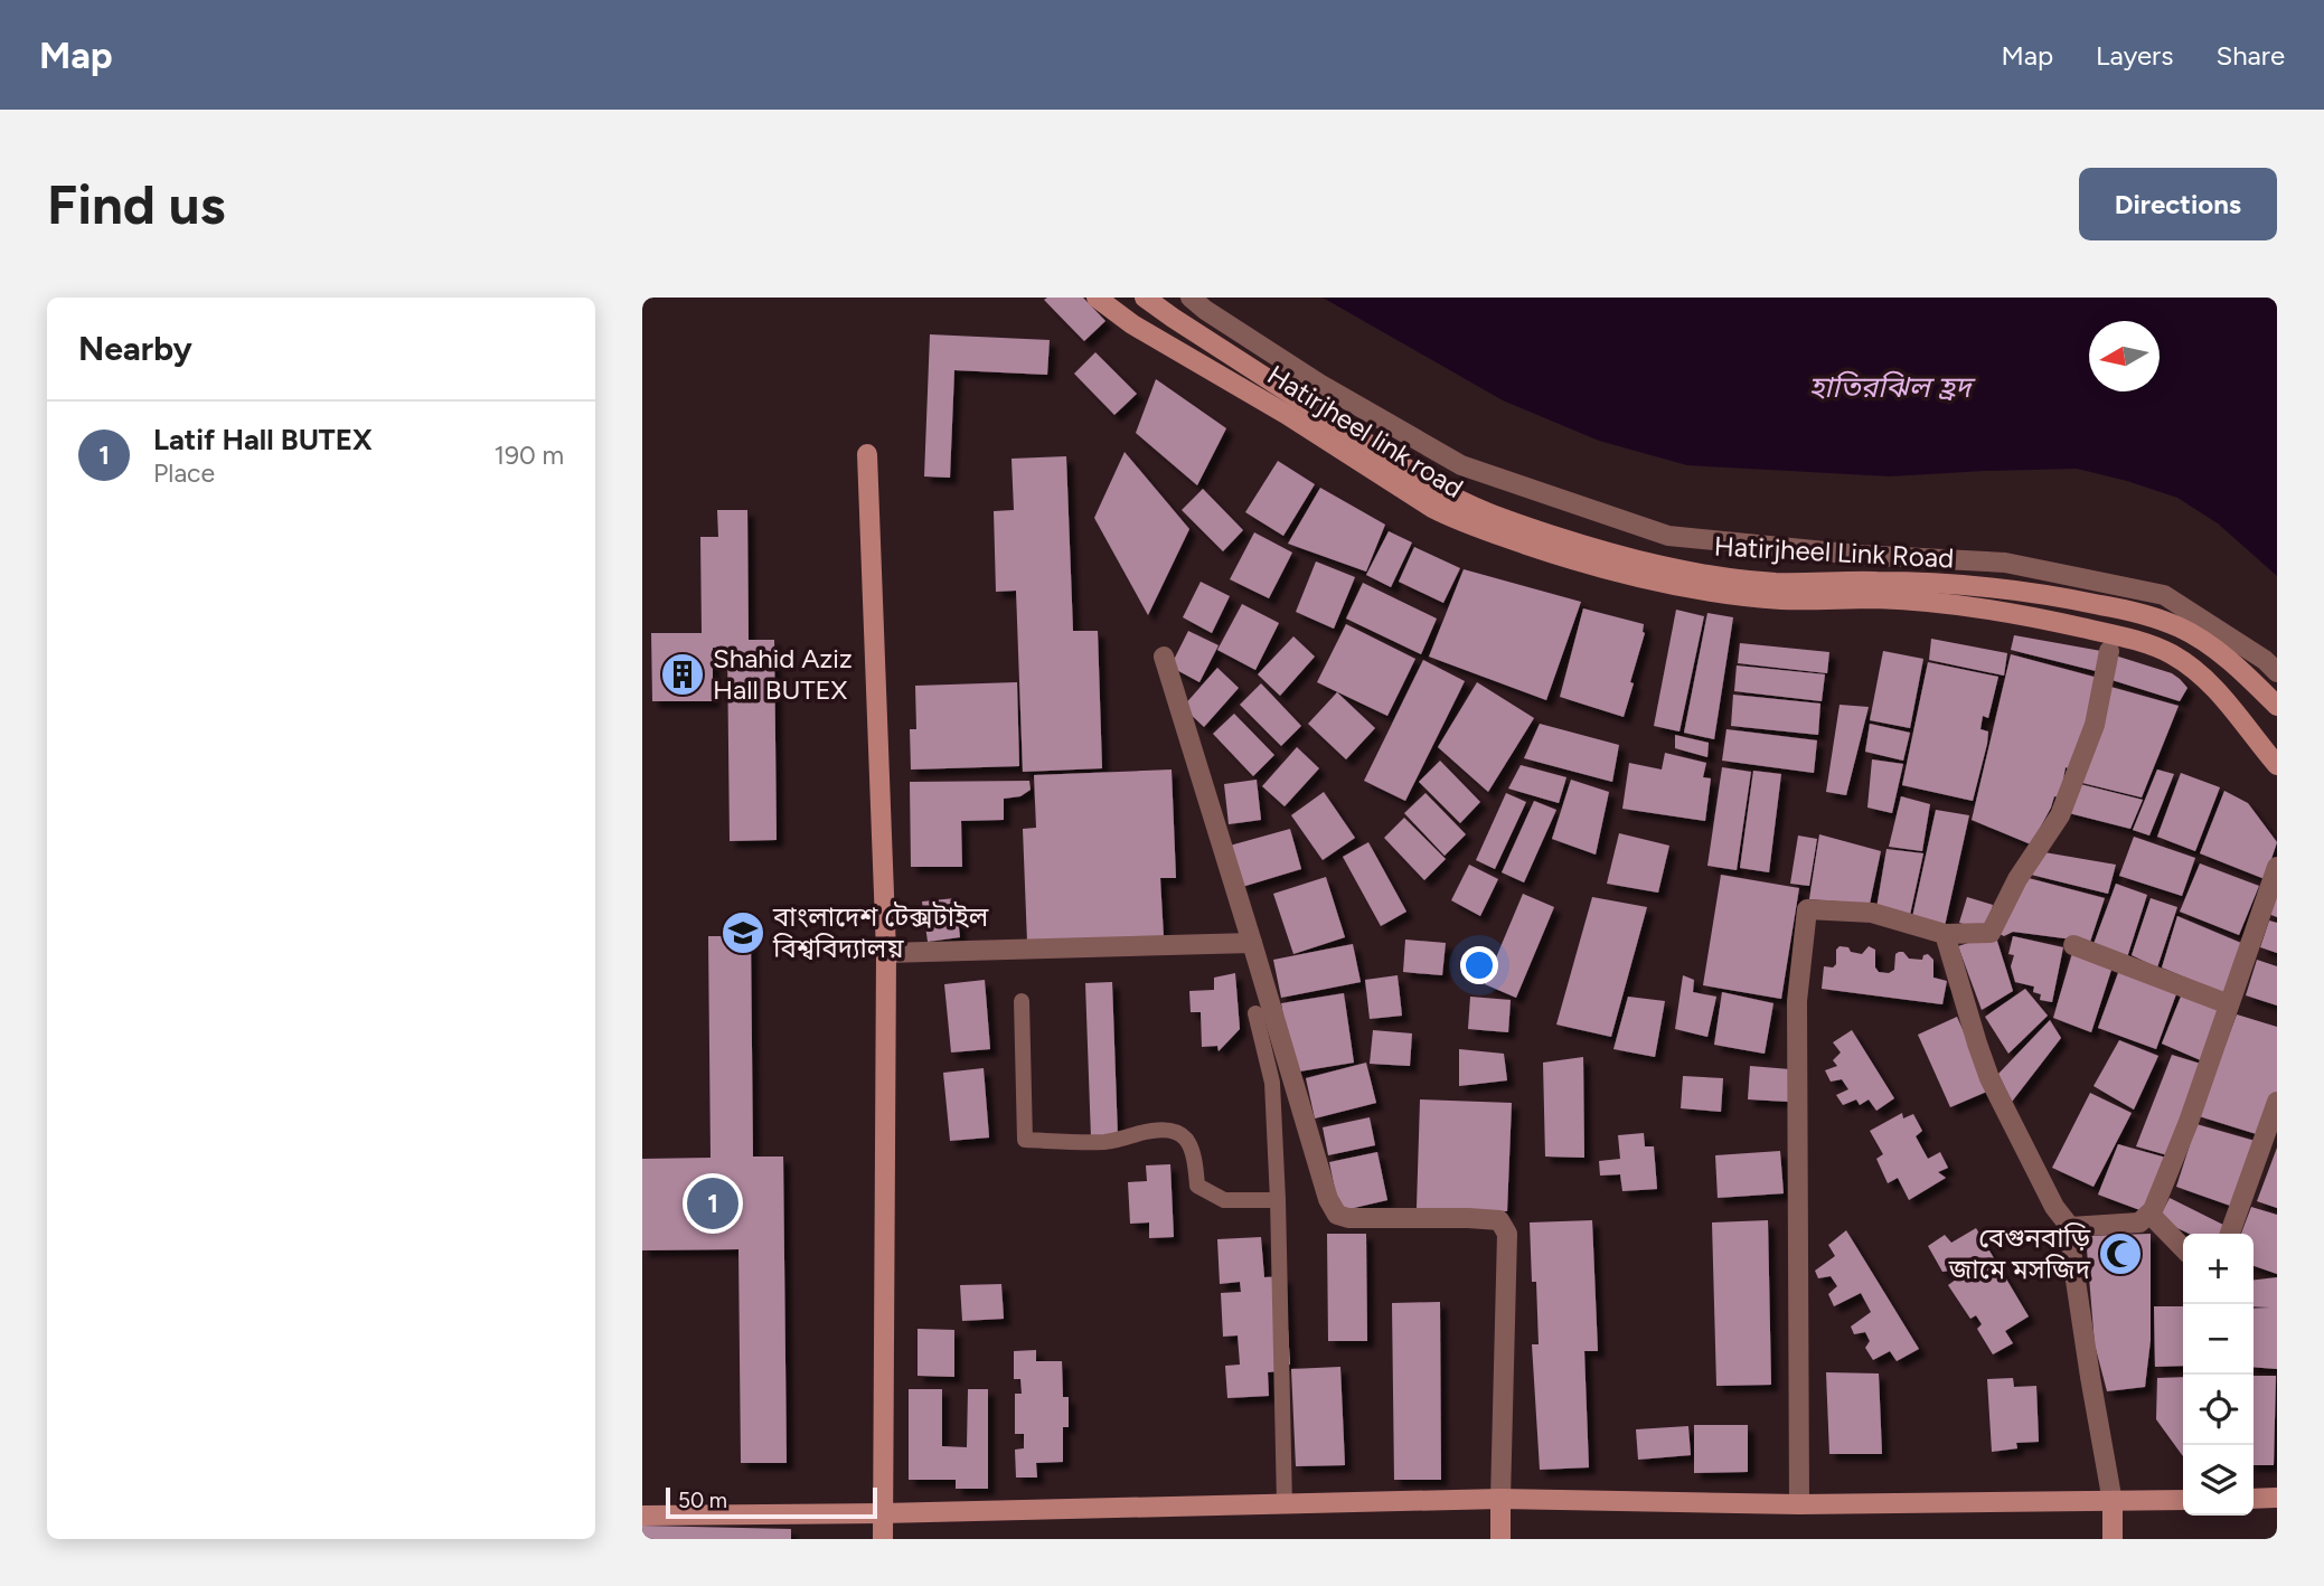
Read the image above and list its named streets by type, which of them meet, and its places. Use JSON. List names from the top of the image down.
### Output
{
  "streets": {
    "street": ["Hatirjheel link road", "Hatirjheel Link Road"]
  },
  "crossings": [
    ["Hatirjheel link road", "Hatirjheel Link Road"]
  ],
  "water": ["হাতিরঝিল হ্রদ"],
  "places": {
    "building": ["Shahid Aziz Hall BUTEX"],
    "school or university": ["বাংলাদেশ টেক্সটাইল বিশ্ববিদ্যালয়"],
    "mosque": ["বেগুনবাড়ি জামে মসজিদ"]
  },
  "scale_bar": "50 m",
  "north": "left",
  "page": {
    "header": "Map",
    "nav": ["Map", "Layers", "Share"],
    "buttons": "Directions",
    "title": "Find us",
    "heading": "Nearby",
    "list": [
      {
        "mark": "1",
        "name": "Latif Hall BUTEX",
        "note": "Place",
        "value": "190 m"
      }
    ],
    "pins": "1",
    "map_buttons": ["+", "−"],
    "scale": "50 m"
  }
}
